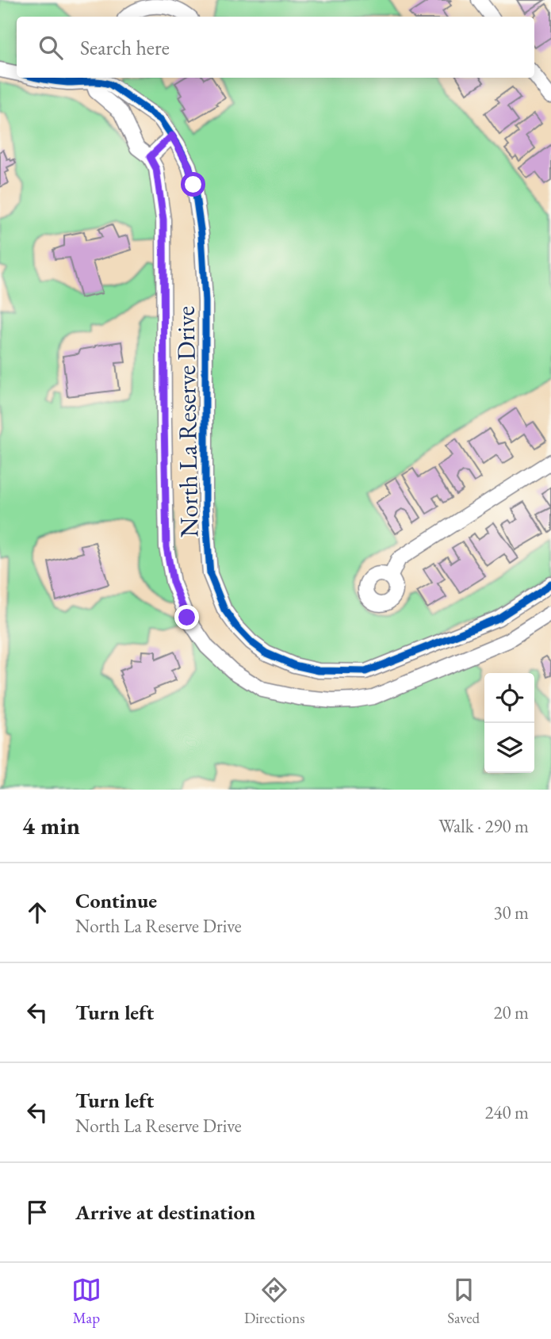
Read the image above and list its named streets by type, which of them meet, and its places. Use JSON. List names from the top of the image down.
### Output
{
  "streets": {
    "street": ["North La Reserve Drive"]
  },
  "page": {
    "search": "Search here",
    "heading": ["4 min", "Walk · 290 m"],
    "list": [
      ["Continue", "North La Reserve Drive", "30 m"],
      ["Turn left", "20 m"],
      ["Turn left", "North La Reserve Drive", "240 m"],
      "Arrive at destination"
    ],
    "nav": ["Map", "Directions", "Saved"]
  }
}
